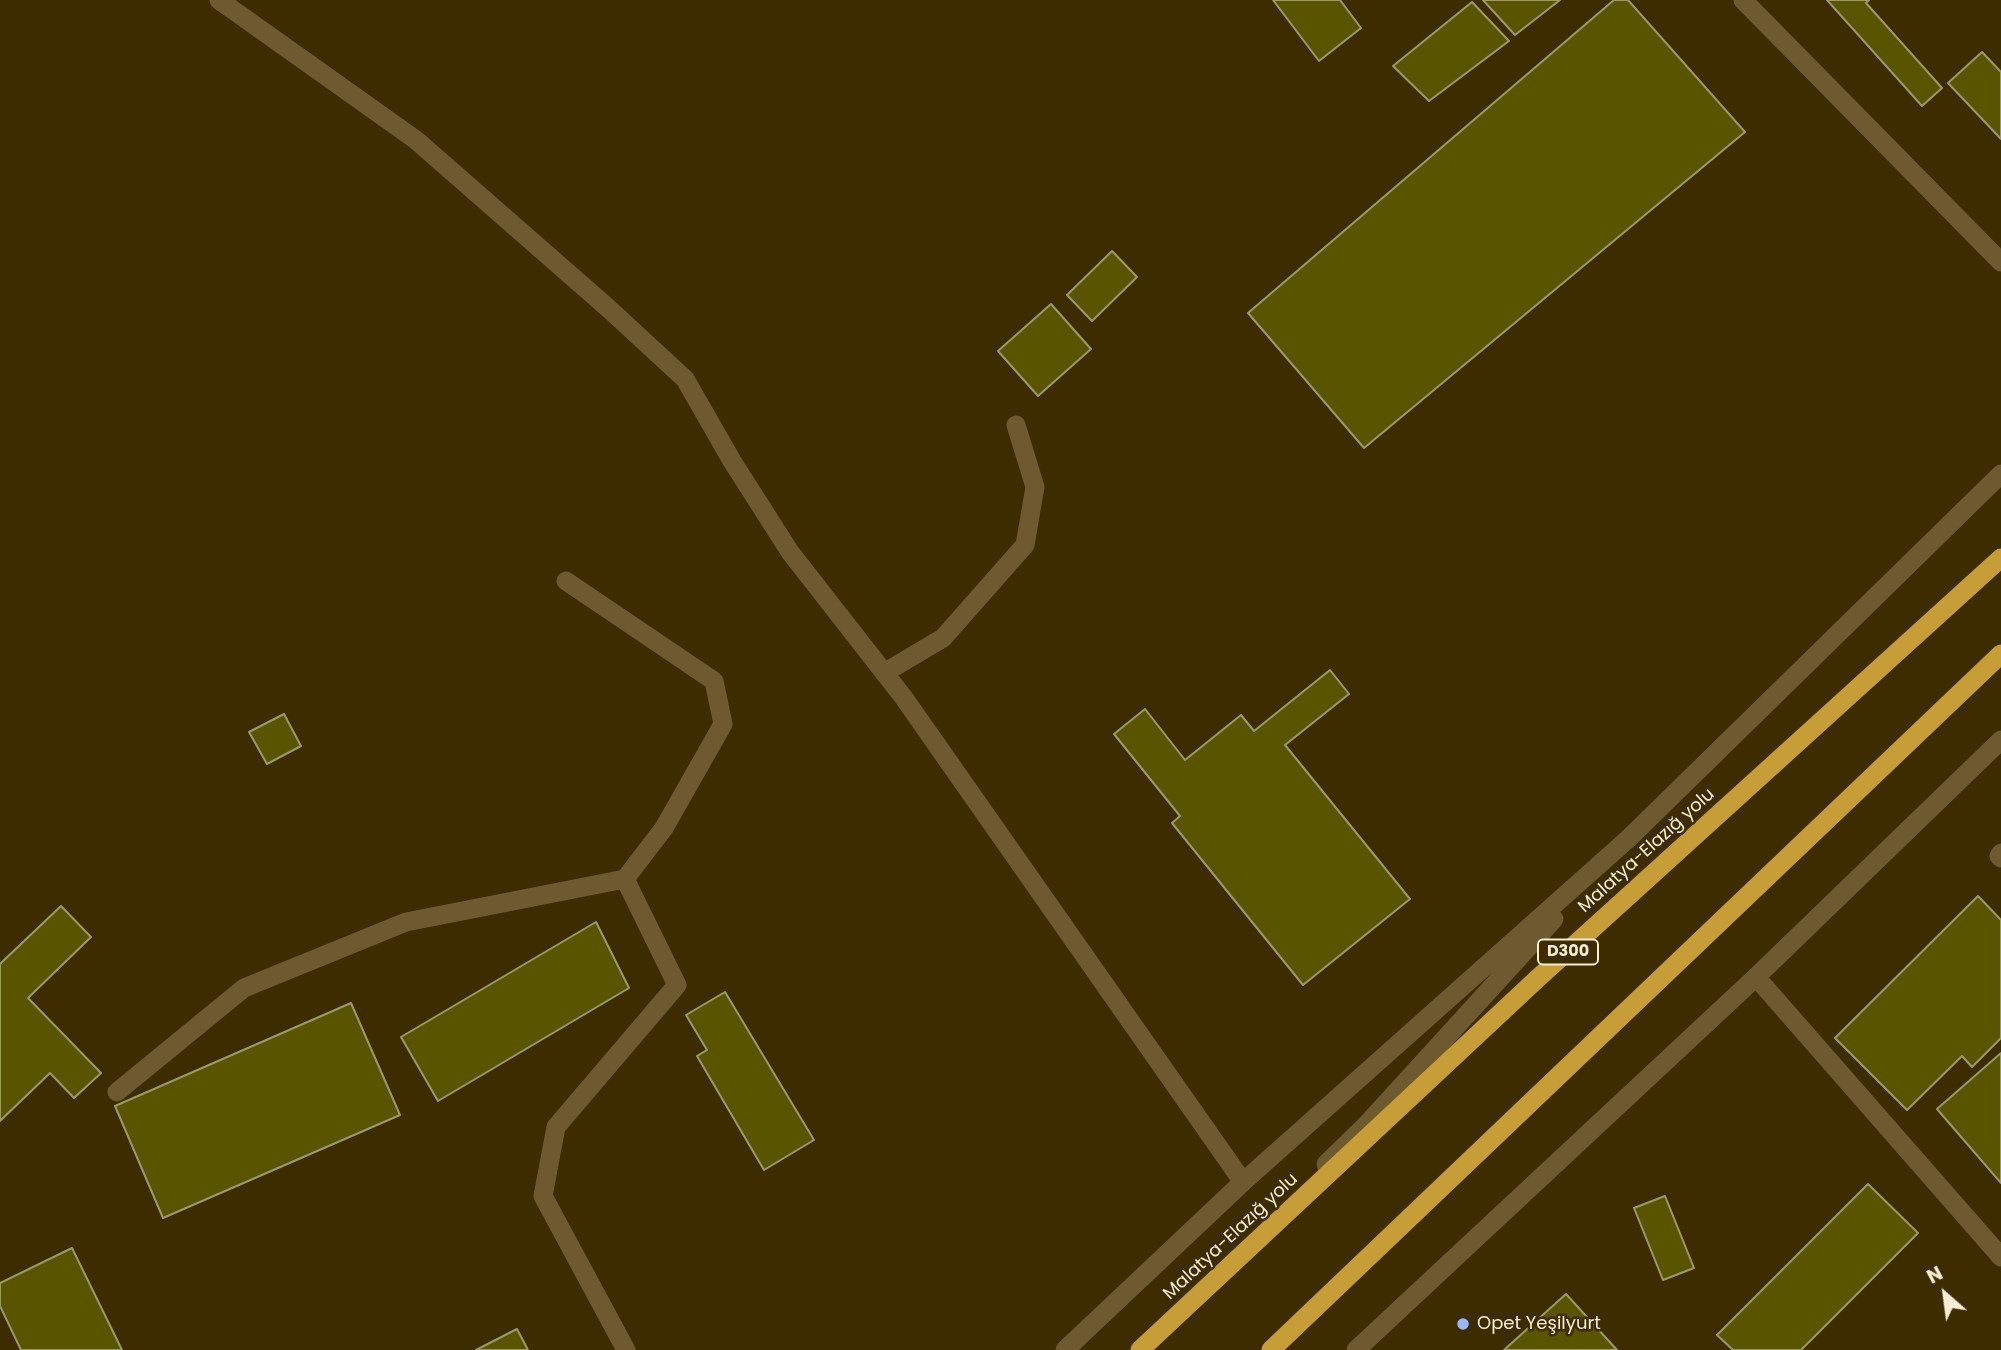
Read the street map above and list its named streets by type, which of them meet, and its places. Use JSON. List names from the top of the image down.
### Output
{
  "streets": {
    "highway": ["Malatya-Elazığ yolu", "D300"]
  },
  "places": ["Opet Yeşilyurt"],
  "north": "top left"
}
